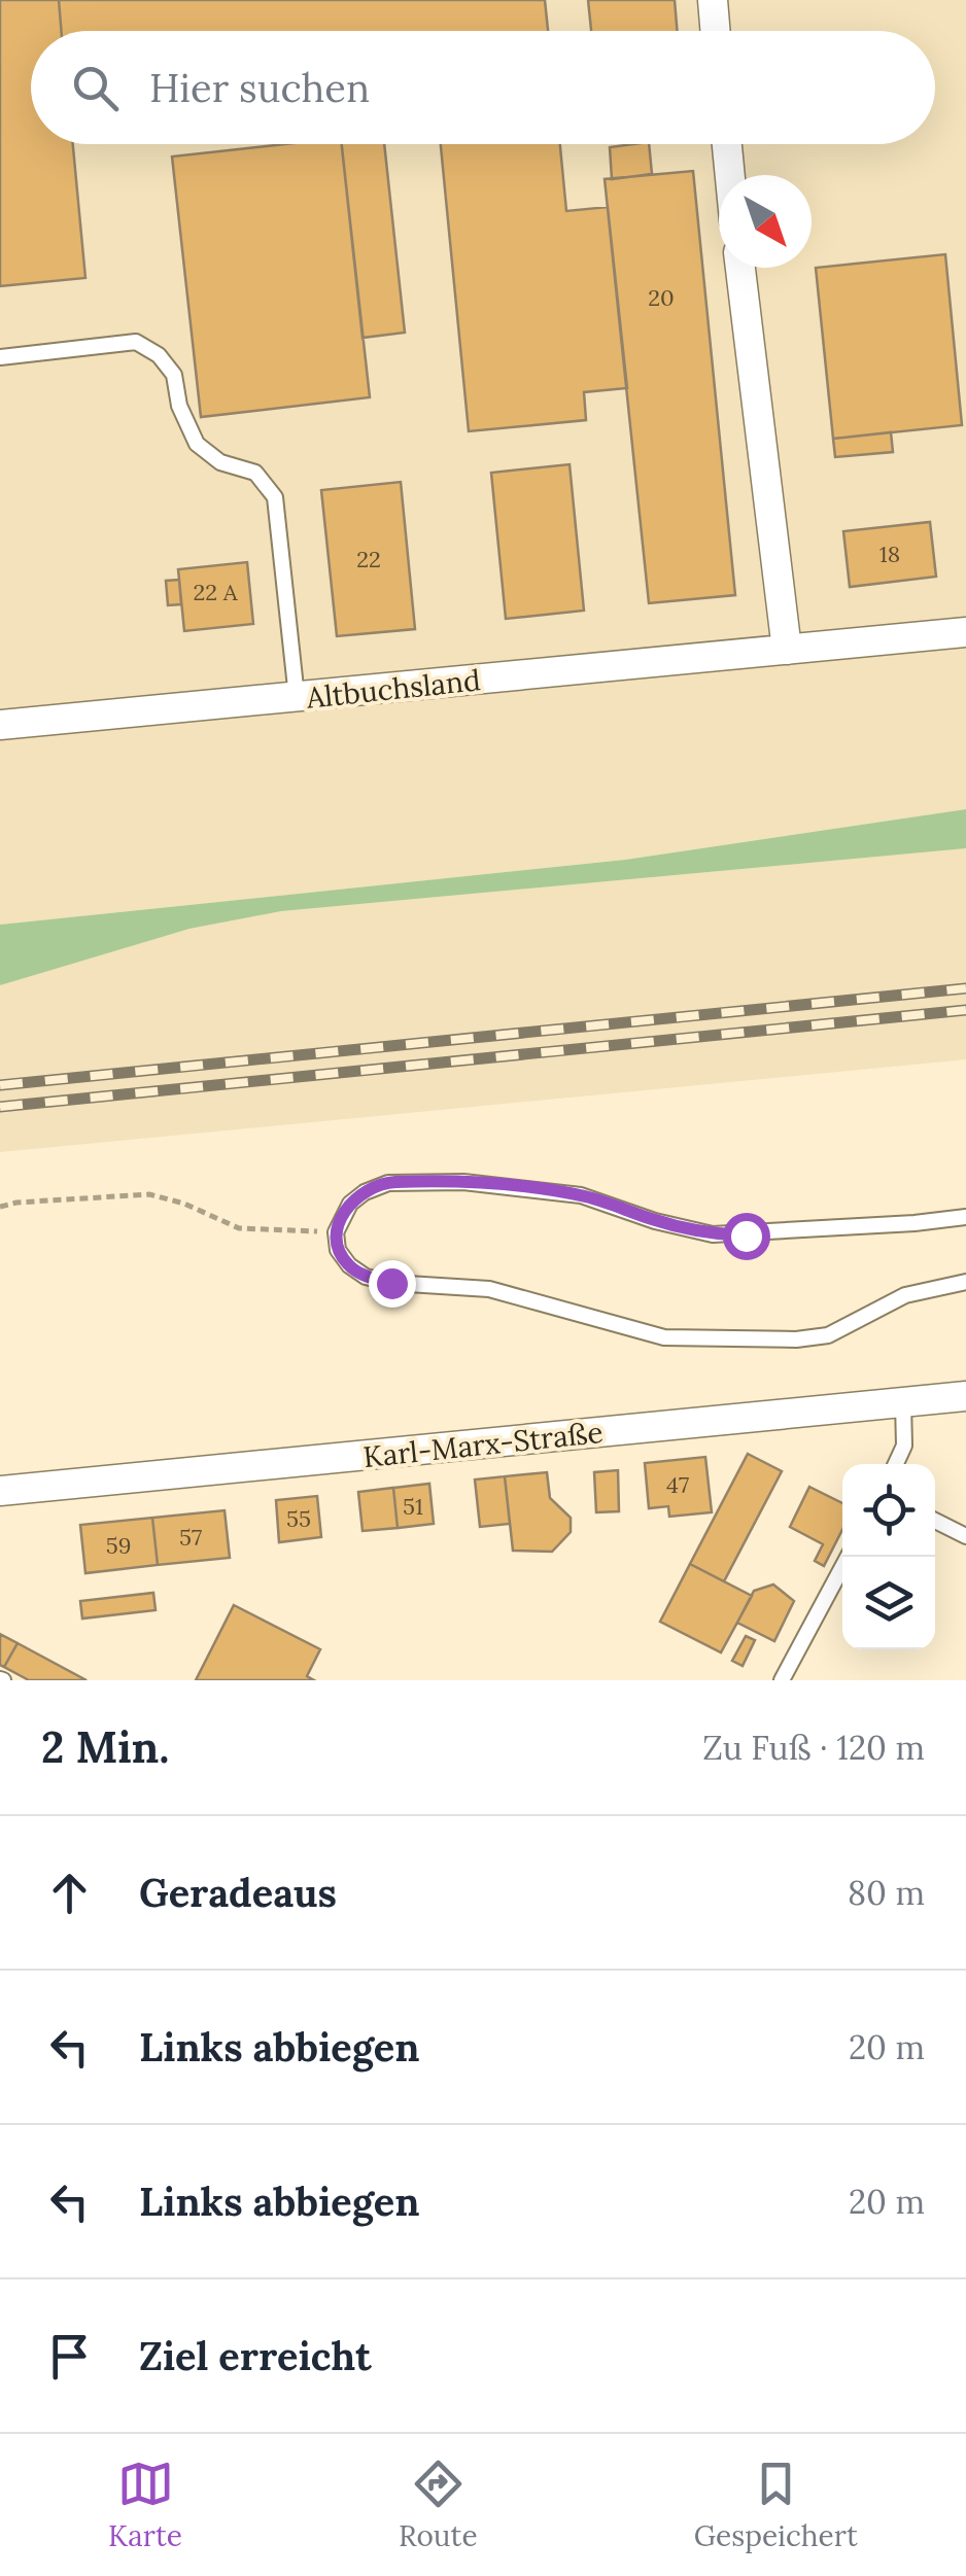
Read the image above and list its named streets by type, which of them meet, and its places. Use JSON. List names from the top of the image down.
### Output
{
  "streets": {
    "street": ["Altbuchsland", "Karl-Marx-Straße"]
  },
  "house_numbers": [
    "20",
    "18",
    "22",
    "22 A",
    "47",
    "51",
    "55",
    "57",
    "59"
  ],
  "north": "bottom right",
  "page": {
    "search": "Hier suchen",
    "heading": ["2 Min.", "Zu Fuß · 120 m"],
    "list": [
      ["Geradeaus", "80 m"],
      ["Links abbiegen", "20 m"],
      ["Links abbiegen", "20 m"],
      "Ziel erreicht"
    ],
    "nav": ["Karte", "Route", "Gespeichert"]
  }
}
